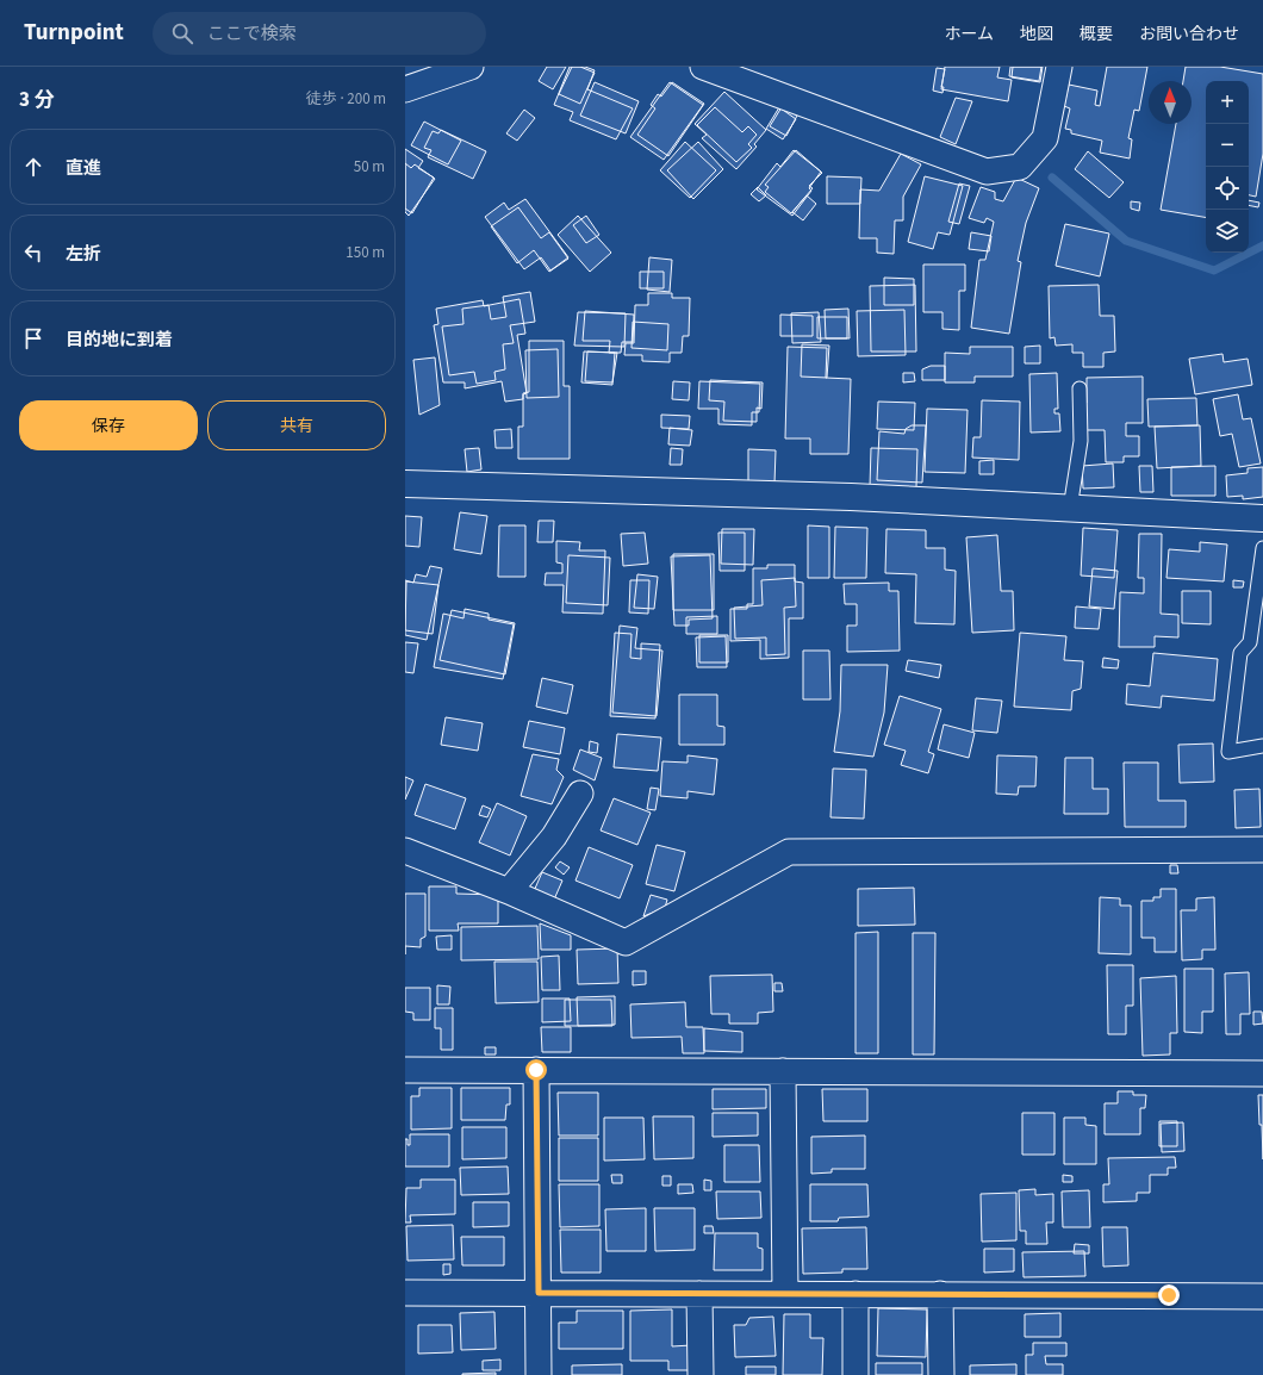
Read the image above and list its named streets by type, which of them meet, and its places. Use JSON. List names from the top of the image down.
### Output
{
  "north": "top",
  "page": {
    "header": "Turnpoint",
    "search": "ここで検索",
    "nav": [
      "ホーム",
      "地図",
      "概要",
      "お問い合わせ"
    ],
    "heading": ["3 分", "徒歩 · 200 m"],
    "map_buttons": ["+", "−"],
    "list": [
      ["直進", "50 m"],
      ["左折", "150 m"],
      "目的地に到着"
    ],
    "buttons": ["保存", "共有"]
  }
}
